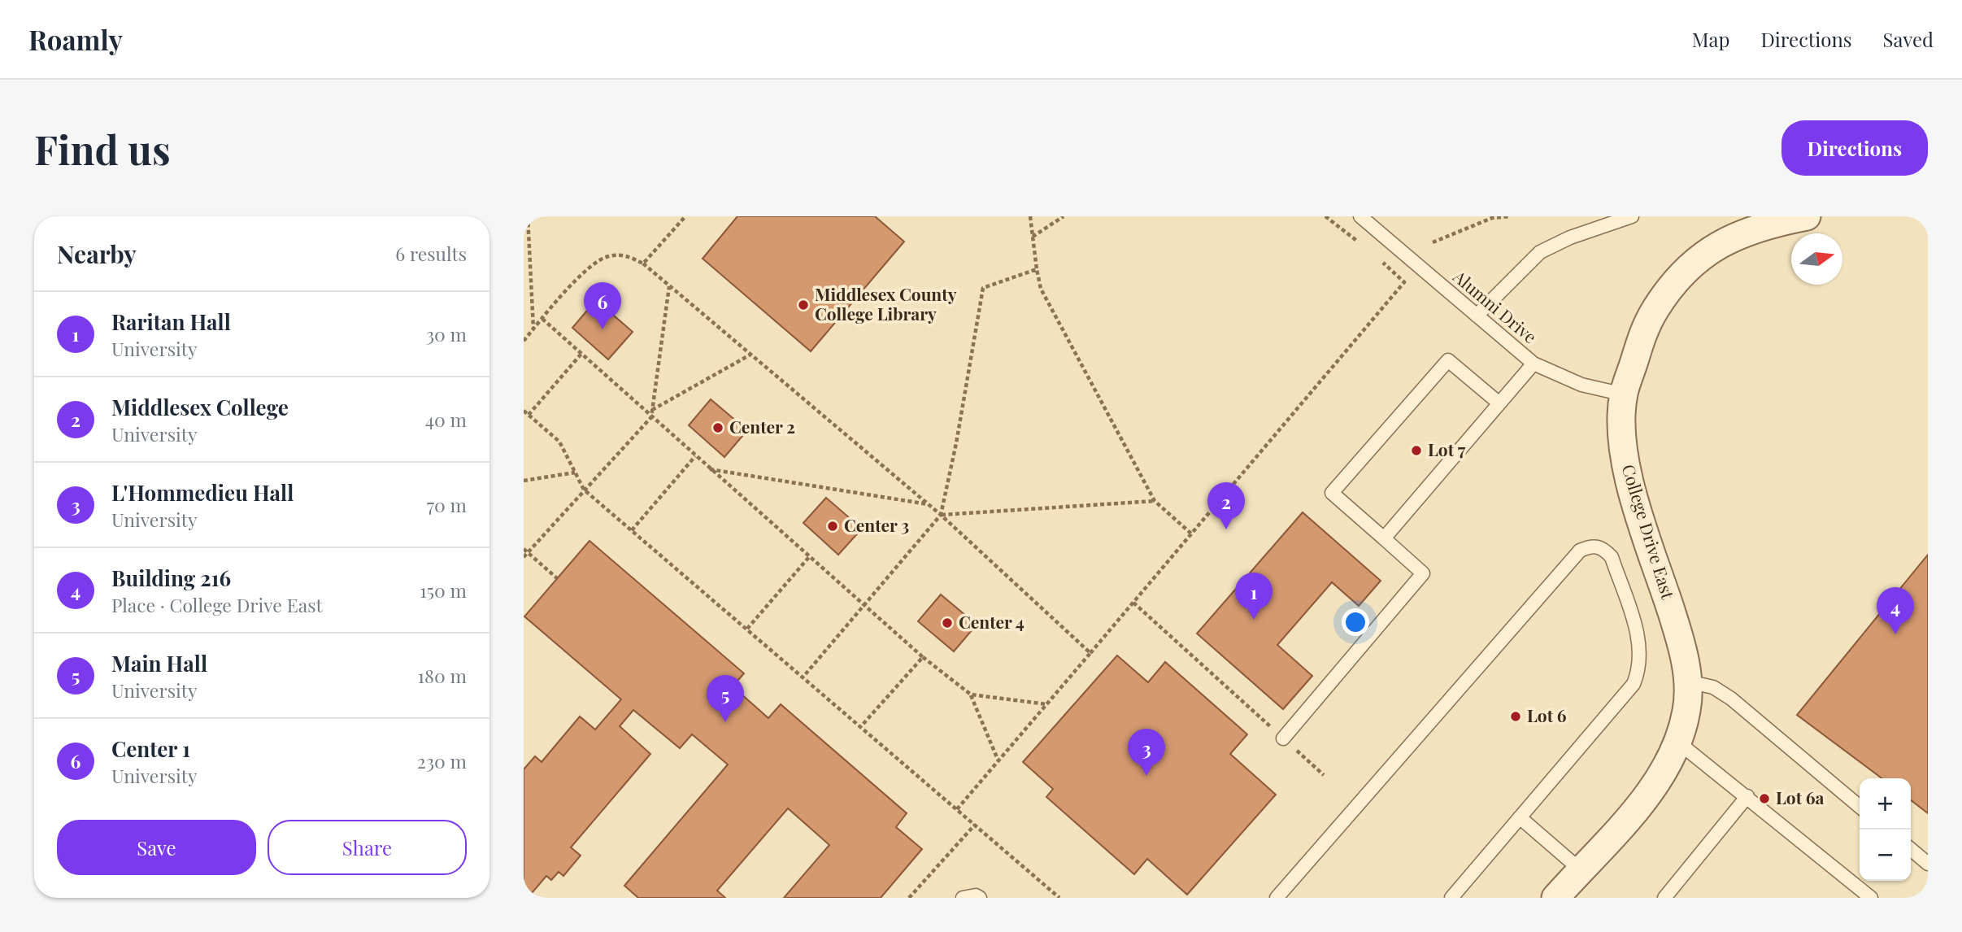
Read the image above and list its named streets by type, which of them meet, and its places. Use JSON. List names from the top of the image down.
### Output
{
  "streets": {
    "street": ["College Drive East"],
    "lane": ["Alumni Drive"]
  },
  "crossings": [
    ["Alumni Drive", "College Drive East"]
  ],
  "places": [
    "Middlesex County College Library",
    "Center 2",
    "Lot 7",
    "Center 3",
    "Center 4",
    "Lot 6",
    "Lot 6a"
  ],
  "north": "right",
  "page": {
    "header": "Roamly",
    "nav": ["Map", "Directions", "Saved"],
    "buttons": [
      "Directions",
      ["Save", "Share"]
    ],
    "title": "Find us",
    "heading": ["Nearby", "6 results"],
    "pins": [
      "6",
      "2",
      "1",
      "4",
      "5",
      "3"
    ],
    "list": [
      {
        "mark": "1",
        "name": "Raritan Hall",
        "note": "University",
        "value": "30 m"
      },
      {
        "mark": "2",
        "name": "Middlesex College",
        "note": "University",
        "value": "40 m"
      },
      {
        "mark": "3",
        "name": "L'Hommedieu Hall",
        "note": "University",
        "value": "70 m"
      },
      {
        "mark": "4",
        "name": "Building 216",
        "note": "Place · College Drive East",
        "value": "150 m"
      },
      {
        "mark": "5",
        "name": "Main Hall",
        "note": "University",
        "value": "180 m"
      },
      {
        "mark": "6",
        "name": "Center 1",
        "note": "University",
        "value": "230 m"
      }
    ],
    "map_buttons": ["+", "−"]
  }
}
